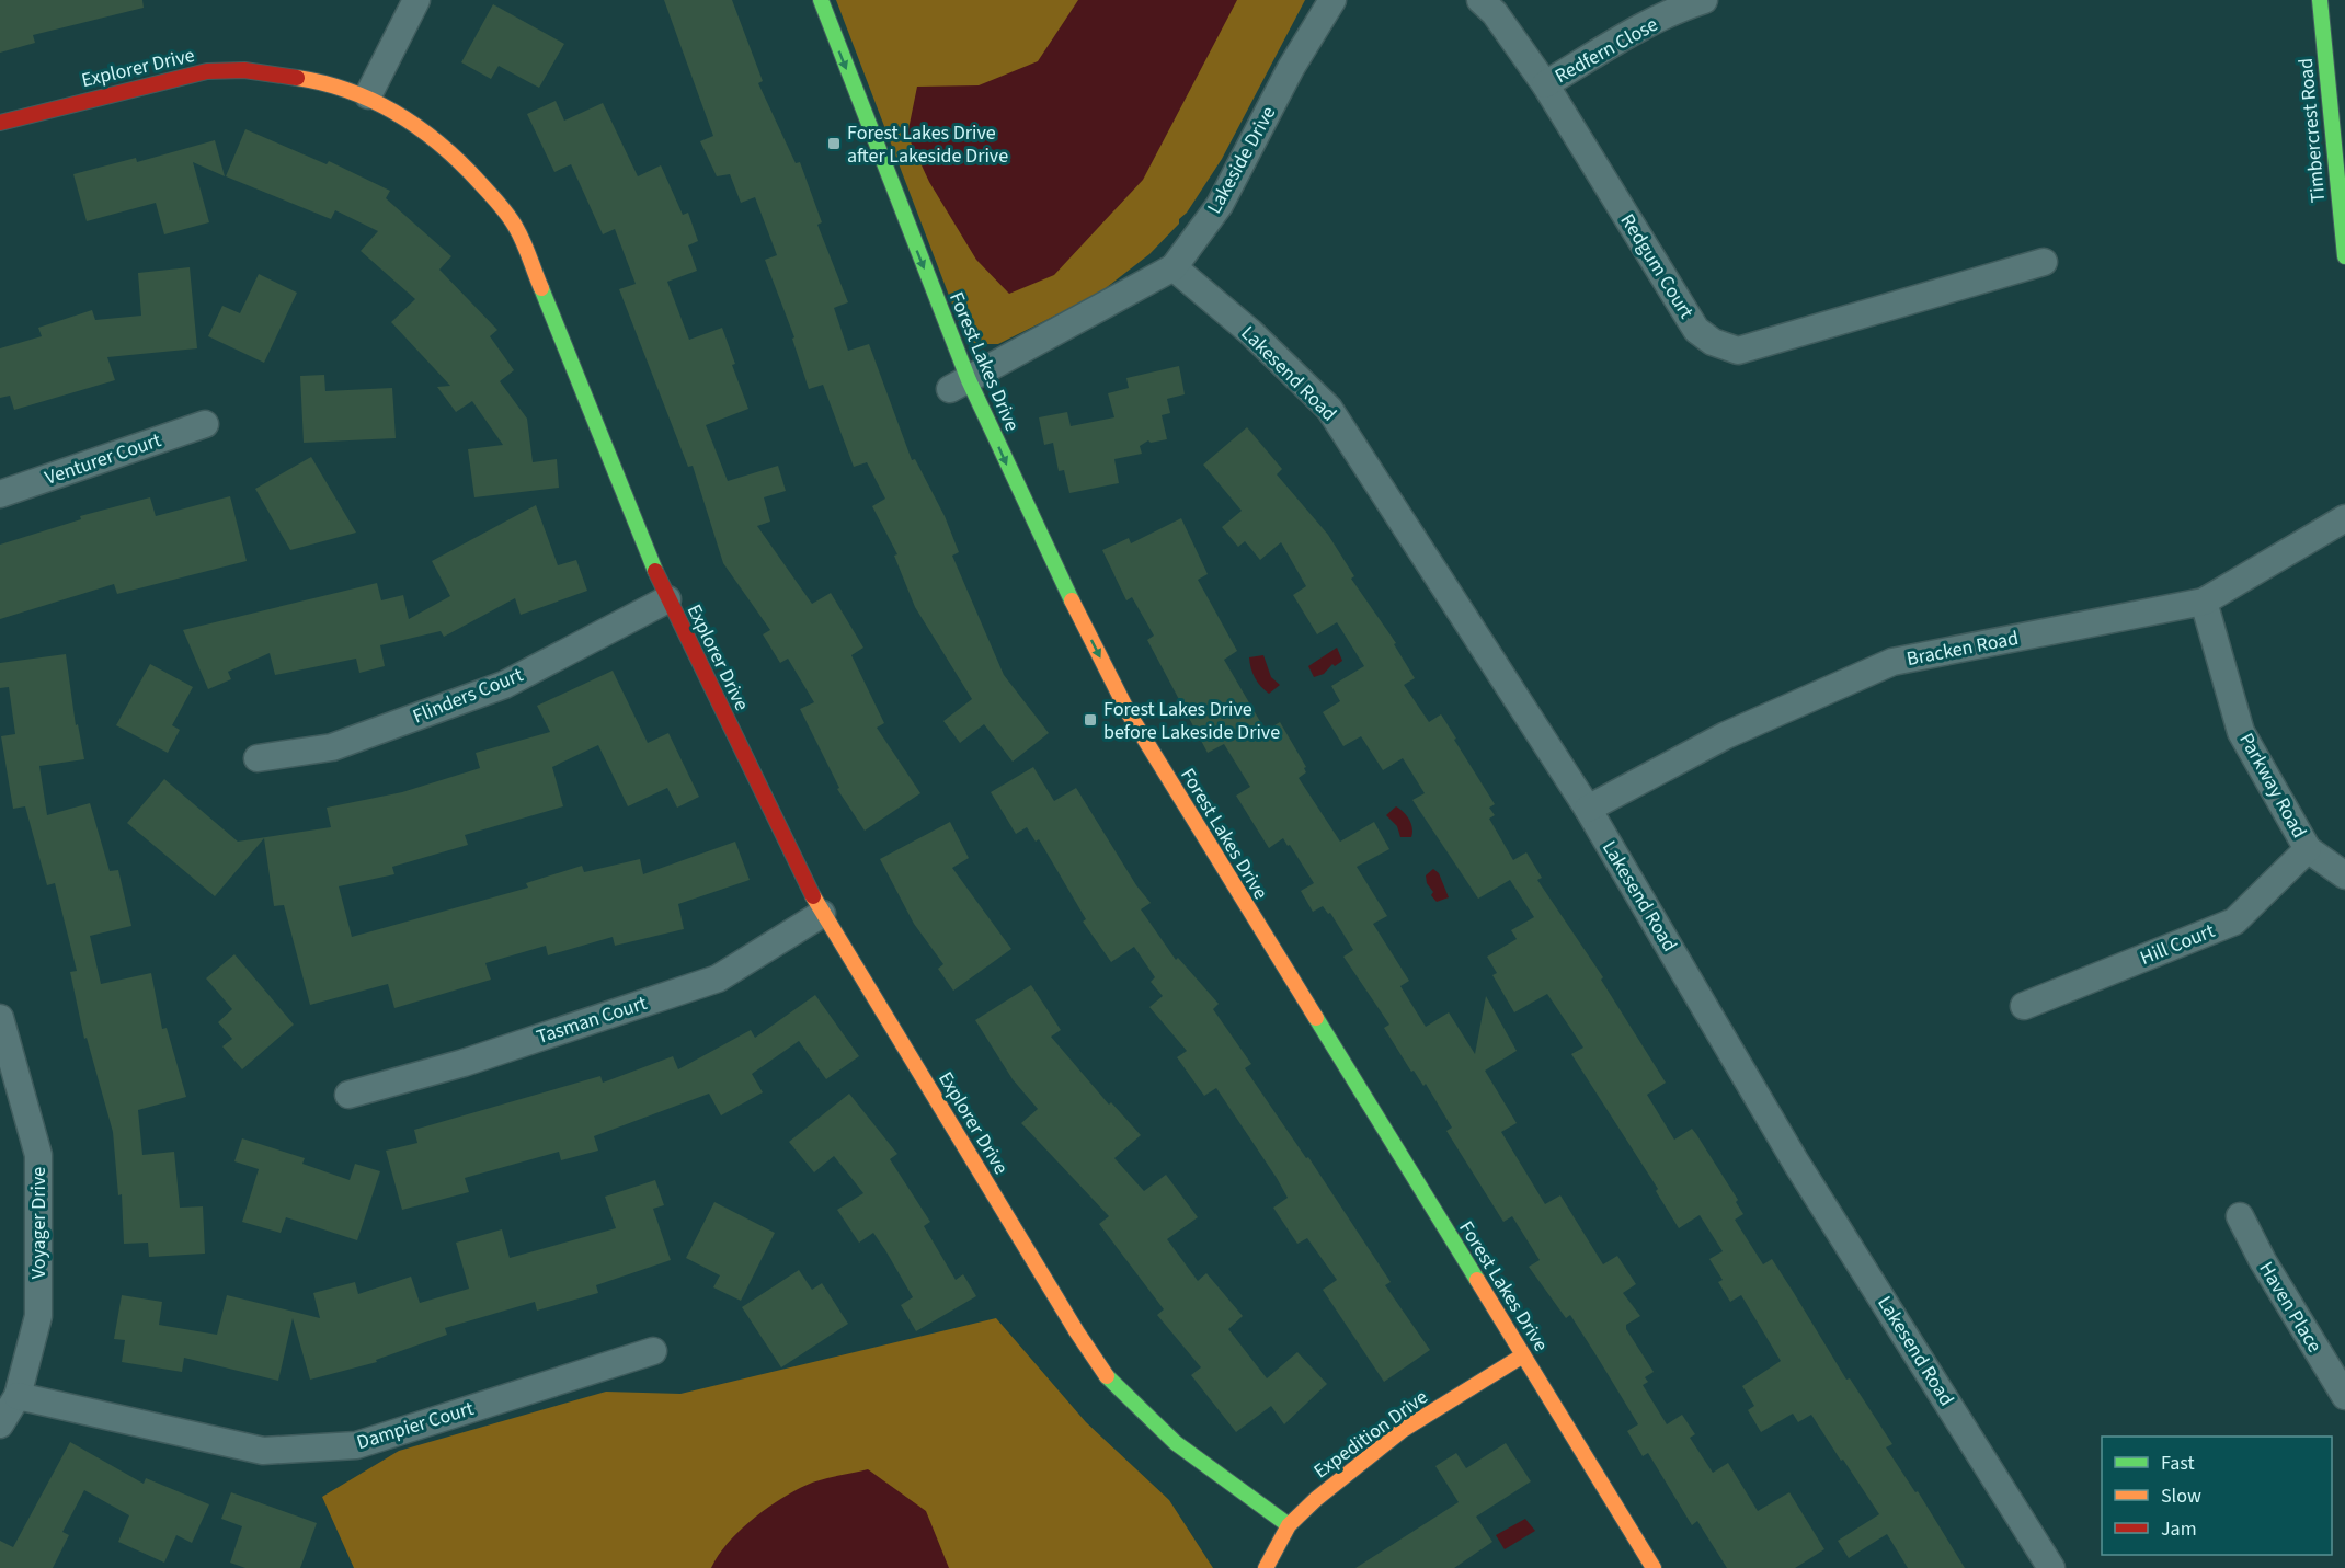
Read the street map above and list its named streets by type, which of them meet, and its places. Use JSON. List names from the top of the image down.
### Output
{
  "streets": {
    "street": [
      "Redfern Close",
      "Explorer Drive",
      "Timbercrest Road",
      "Lakeside Drive",
      "Redgum Court",
      "Forest Lakes Drive",
      "Lakesend Road",
      "Venturer Court",
      "Bracken Road",
      "Flinders Court",
      "Parkway Road",
      "Hill Court",
      "Tasman Court",
      "Voyager Drive",
      "Haven Place",
      "Dampier Court",
      "Expedition Drive"
    ]
  },
  "crossings": [
    ["Redfern Close", "Redgum Court"],
    ["Explorer Drive", "Flinders Court"],
    ["Explorer Drive", "Tasman Court"],
    ["Explorer Drive", "Expedition Drive"],
    ["Lakeside Drive", "Forest Lakes Drive"],
    ["Lakeside Drive", "Lakesend Road"],
    ["Forest Lakes Drive", "Expedition Drive"],
    ["Lakesend Road", "Bracken Road"],
    ["Bracken Road", "Parkway Road"],
    ["Parkway Road", "Hill Court"],
    ["Voyager Drive", "Dampier Court"]
  ],
  "one_way": ["Forest Lakes Drive"],
  "places": {
    "transit": ["Forest Lakes Drive after Lakeside Drive", "Forest Lakes Drive before Lakeside Drive"]
  },
  "legend": ["Fast", "Slow", "Jam"]
}
